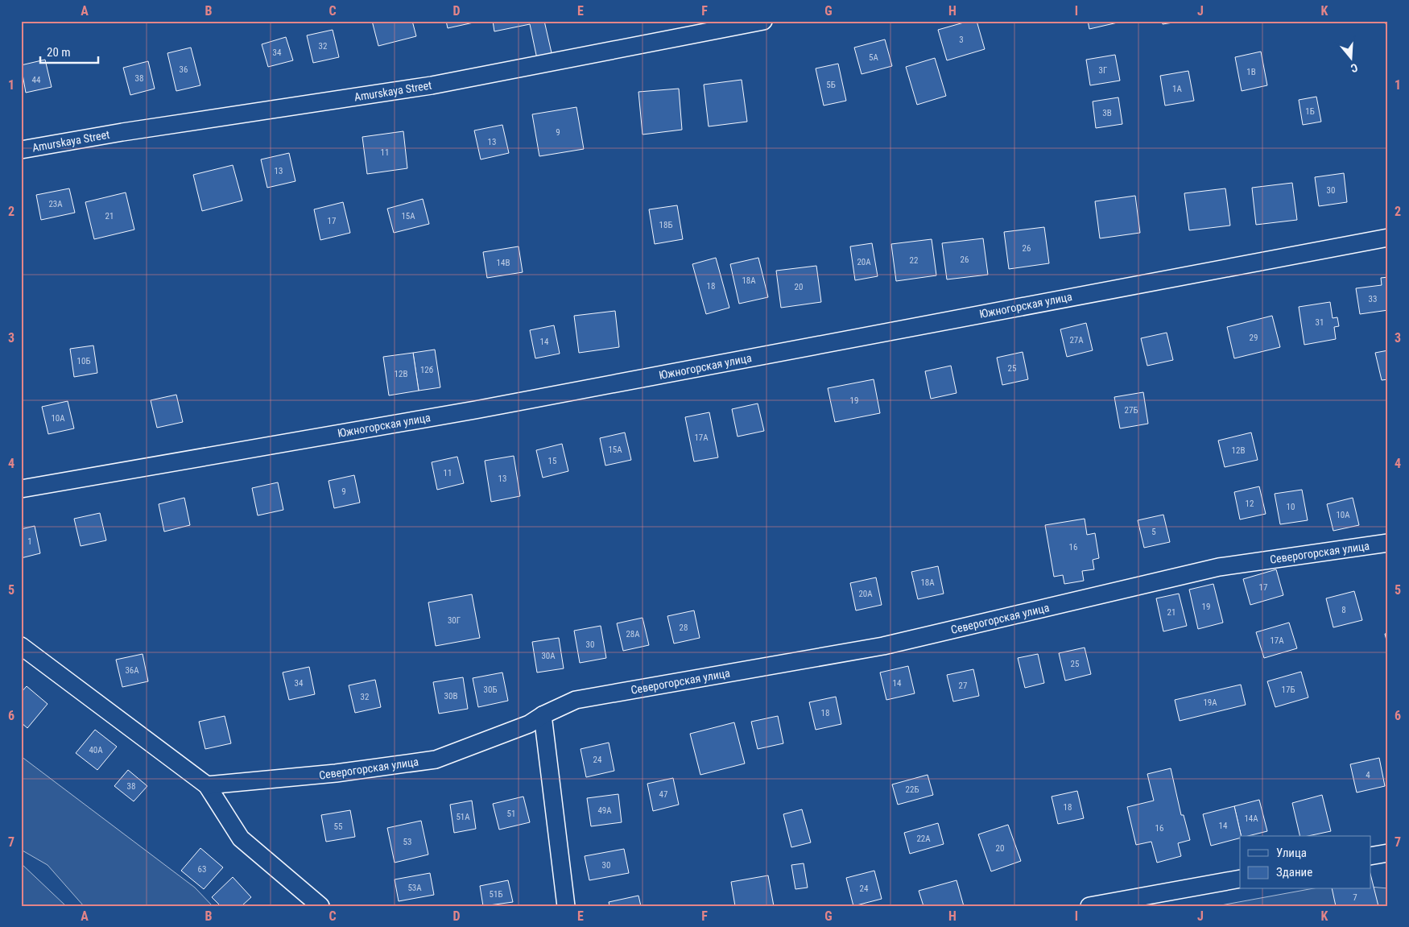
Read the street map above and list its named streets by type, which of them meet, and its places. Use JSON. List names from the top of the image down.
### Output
{
  "streets": {
    "street": ["Amurskaya Street", "Южногорская улица", "Северогорская улица"]
  },
  "house_numbers": [
    "3",
    "32",
    "34",
    "5А",
    "36",
    "3Г",
    "1В",
    "38",
    "44",
    "5Б",
    "1А",
    "1Б",
    "3В",
    "9",
    "13",
    "11",
    "13",
    "30",
    "23А",
    "21",
    "15А",
    "17",
    "18Б",
    "26",
    "26",
    "22",
    "20А",
    "14В",
    "18А",
    "18",
    "20",
    "33",
    "31",
    "29",
    "27А",
    "14",
    "10Б",
    "25",
    "12б",
    "12В",
    "19",
    "27Б",
    "10А",
    "17А",
    "15А",
    "12В",
    "15",
    "11",
    "13",
    "9",
    "12",
    "10",
    "10А",
    "5",
    "1",
    "16",
    "18А",
    "17",
    "20А",
    "19",
    "8",
    "21",
    "30Г",
    "28",
    "28А",
    "17А",
    "30",
    "30А",
    "25",
    "36А",
    "34",
    "14",
    "27",
    "30Б",
    "17Б",
    "30В",
    "32",
    "19А",
    "18",
    "40А",
    "24",
    "4",
    "38",
    "22Б",
    "47",
    "18",
    "49А",
    "51",
    "51А",
    "14А",
    "14",
    "55",
    "16",
    "22А",
    "53",
    "20",
    "30",
    "63",
    "53А",
    "24",
    "51Б",
    "7"
  ],
  "legend": ["Улица", "Здание"],
  "scale_bar": "20 m",
  "north": "bottom",
  "grid": {
    "columns": [
      "A",
      "B",
      "C",
      "D",
      "E",
      "F",
      "G",
      "H",
      "I",
      "J",
      "K"
    ],
    "rows": [
      "1",
      "2",
      "3",
      "4",
      "5",
      "6",
      "7"
    ]
  }
}
